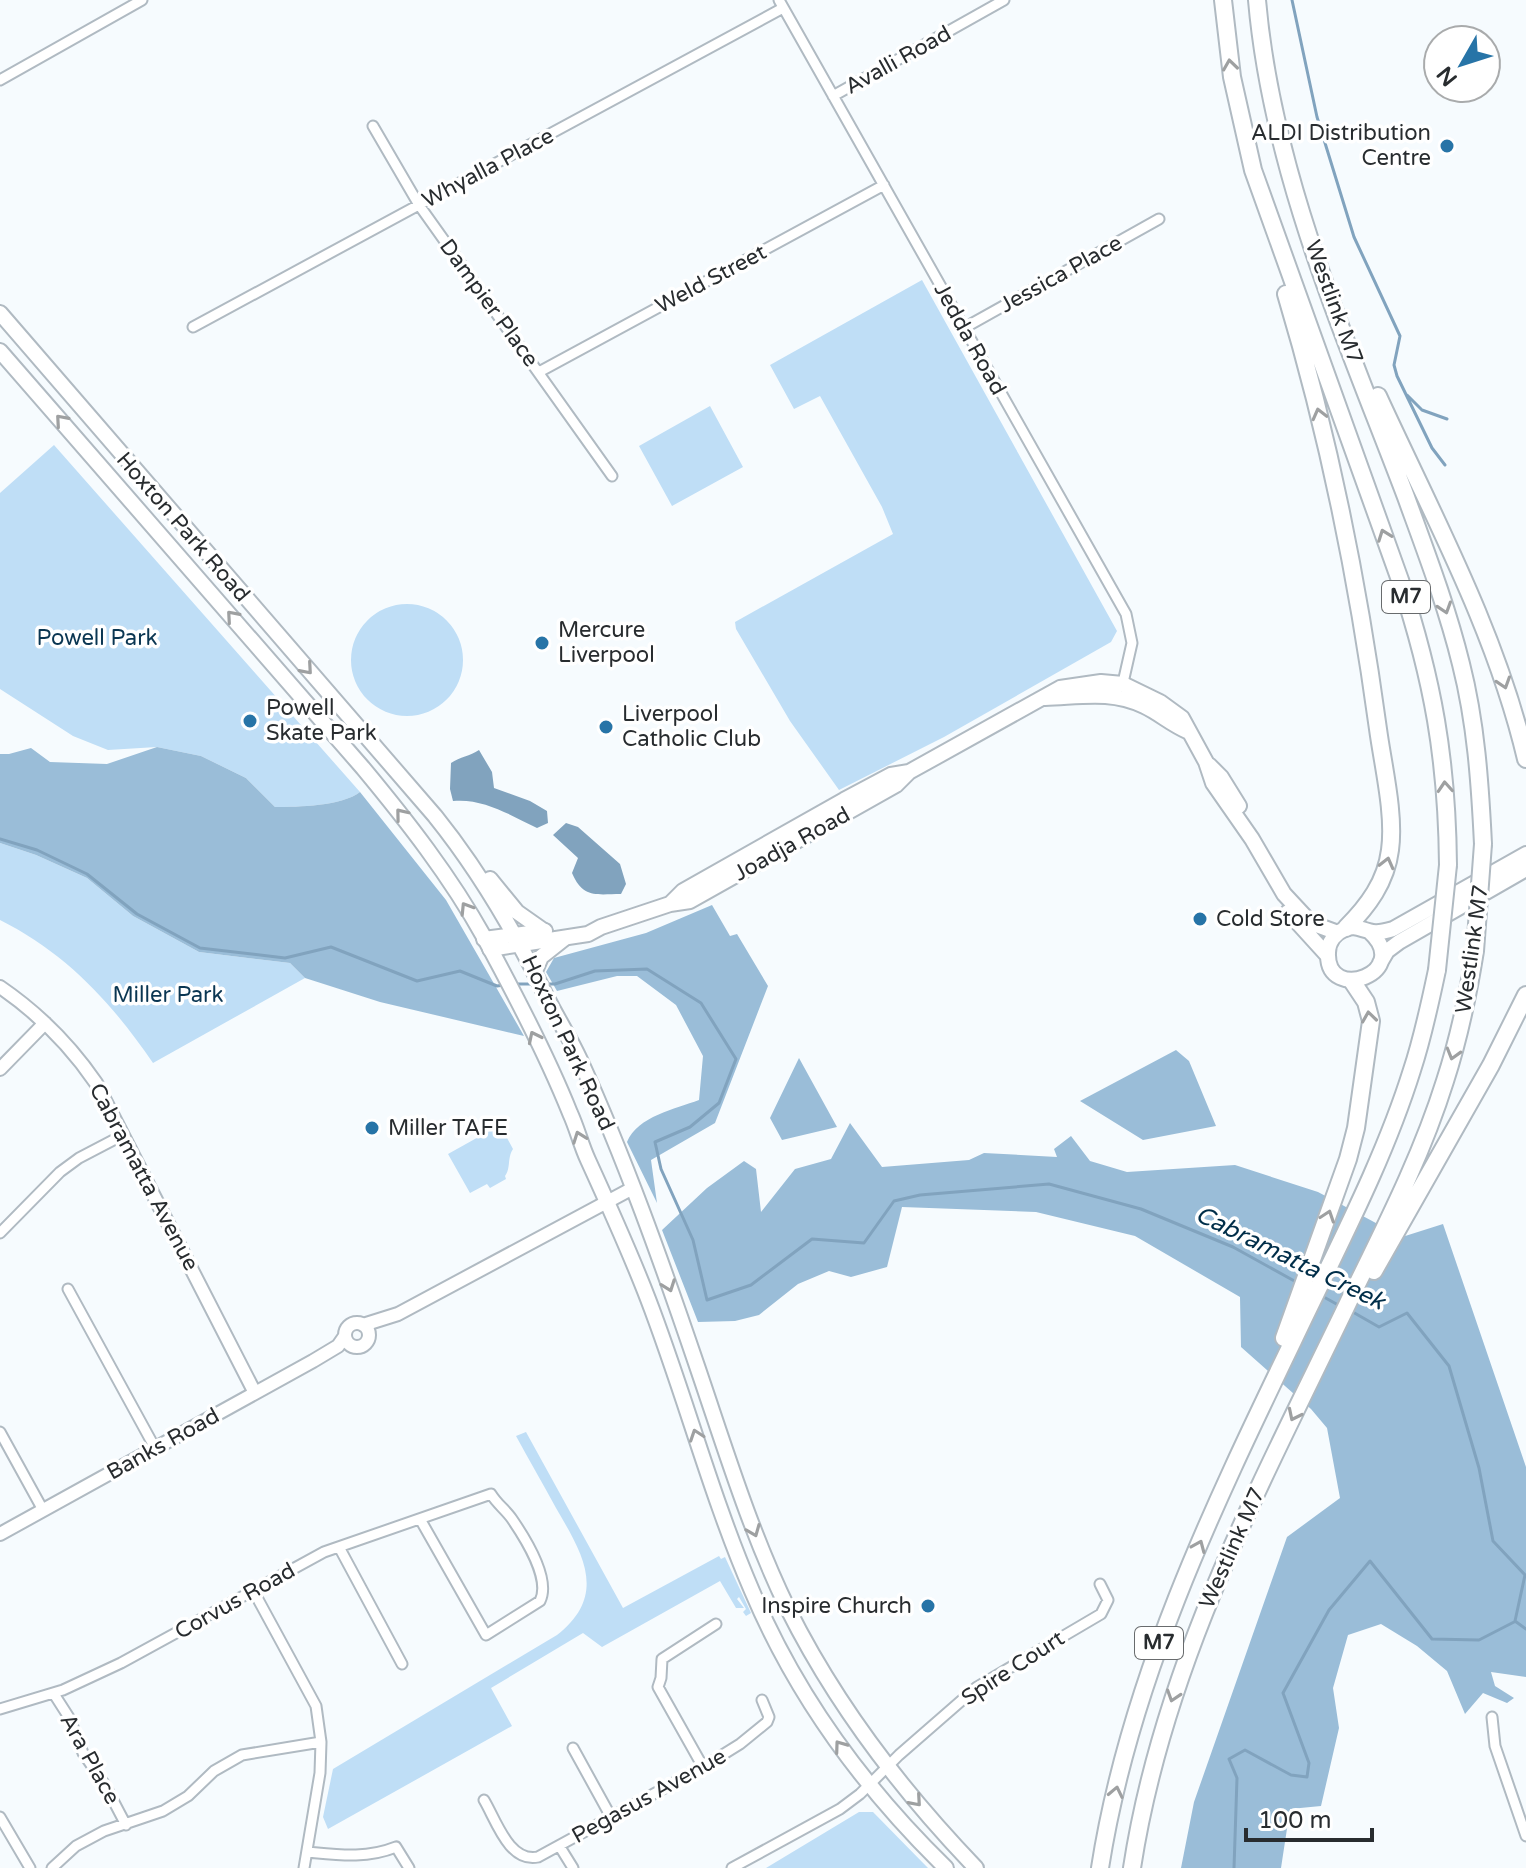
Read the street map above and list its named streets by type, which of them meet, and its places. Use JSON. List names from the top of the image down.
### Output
{
  "streets": {
    "highway": ["Westlink M7", "M7"],
    "main road": ["Hoxton Park Road", "Joadja Road"],
    "street": [
      "Avalli Road",
      "Whyalla Place",
      "Jessica Place",
      "Weld Street",
      "Dampier Place",
      "Jedda Road",
      "Cabramatta Avenue",
      "Banks Road",
      "Corvus Road",
      "Spire Court",
      "Ara Place",
      "Pegasus Avenue"
    ]
  },
  "crossings": [
    ["Avalli Road", "Jedda Road"],
    ["Whyalla Place", "Dampier Place"],
    ["Whyalla Place", "Jedda Road"],
    ["Jessica Place", "Jedda Road"],
    ["Weld Street", "Dampier Place"],
    ["Weld Street", "Jedda Road"],
    ["Jedda Road", "Joadja Road"],
    ["Hoxton Park Road", "Joadja Road"],
    ["Hoxton Park Road", "Spire Court"],
    ["Cabramatta Avenue", "Banks Road"],
    ["Corvus Road", "Ara Place"]
  ],
  "water": ["Cabramatta Creek"],
  "parks": ["Powell Park", "Miller Park"],
  "places": [
    "ALDI Distribution Centre",
    "Mercure Liverpool",
    "Powell Skate Park",
    "Liverpool Catholic Club",
    "Cold Store",
    "Miller TAFE",
    "Inspire Church"
  ],
  "scale_bar": "100 m",
  "north": "bottom left"
}
